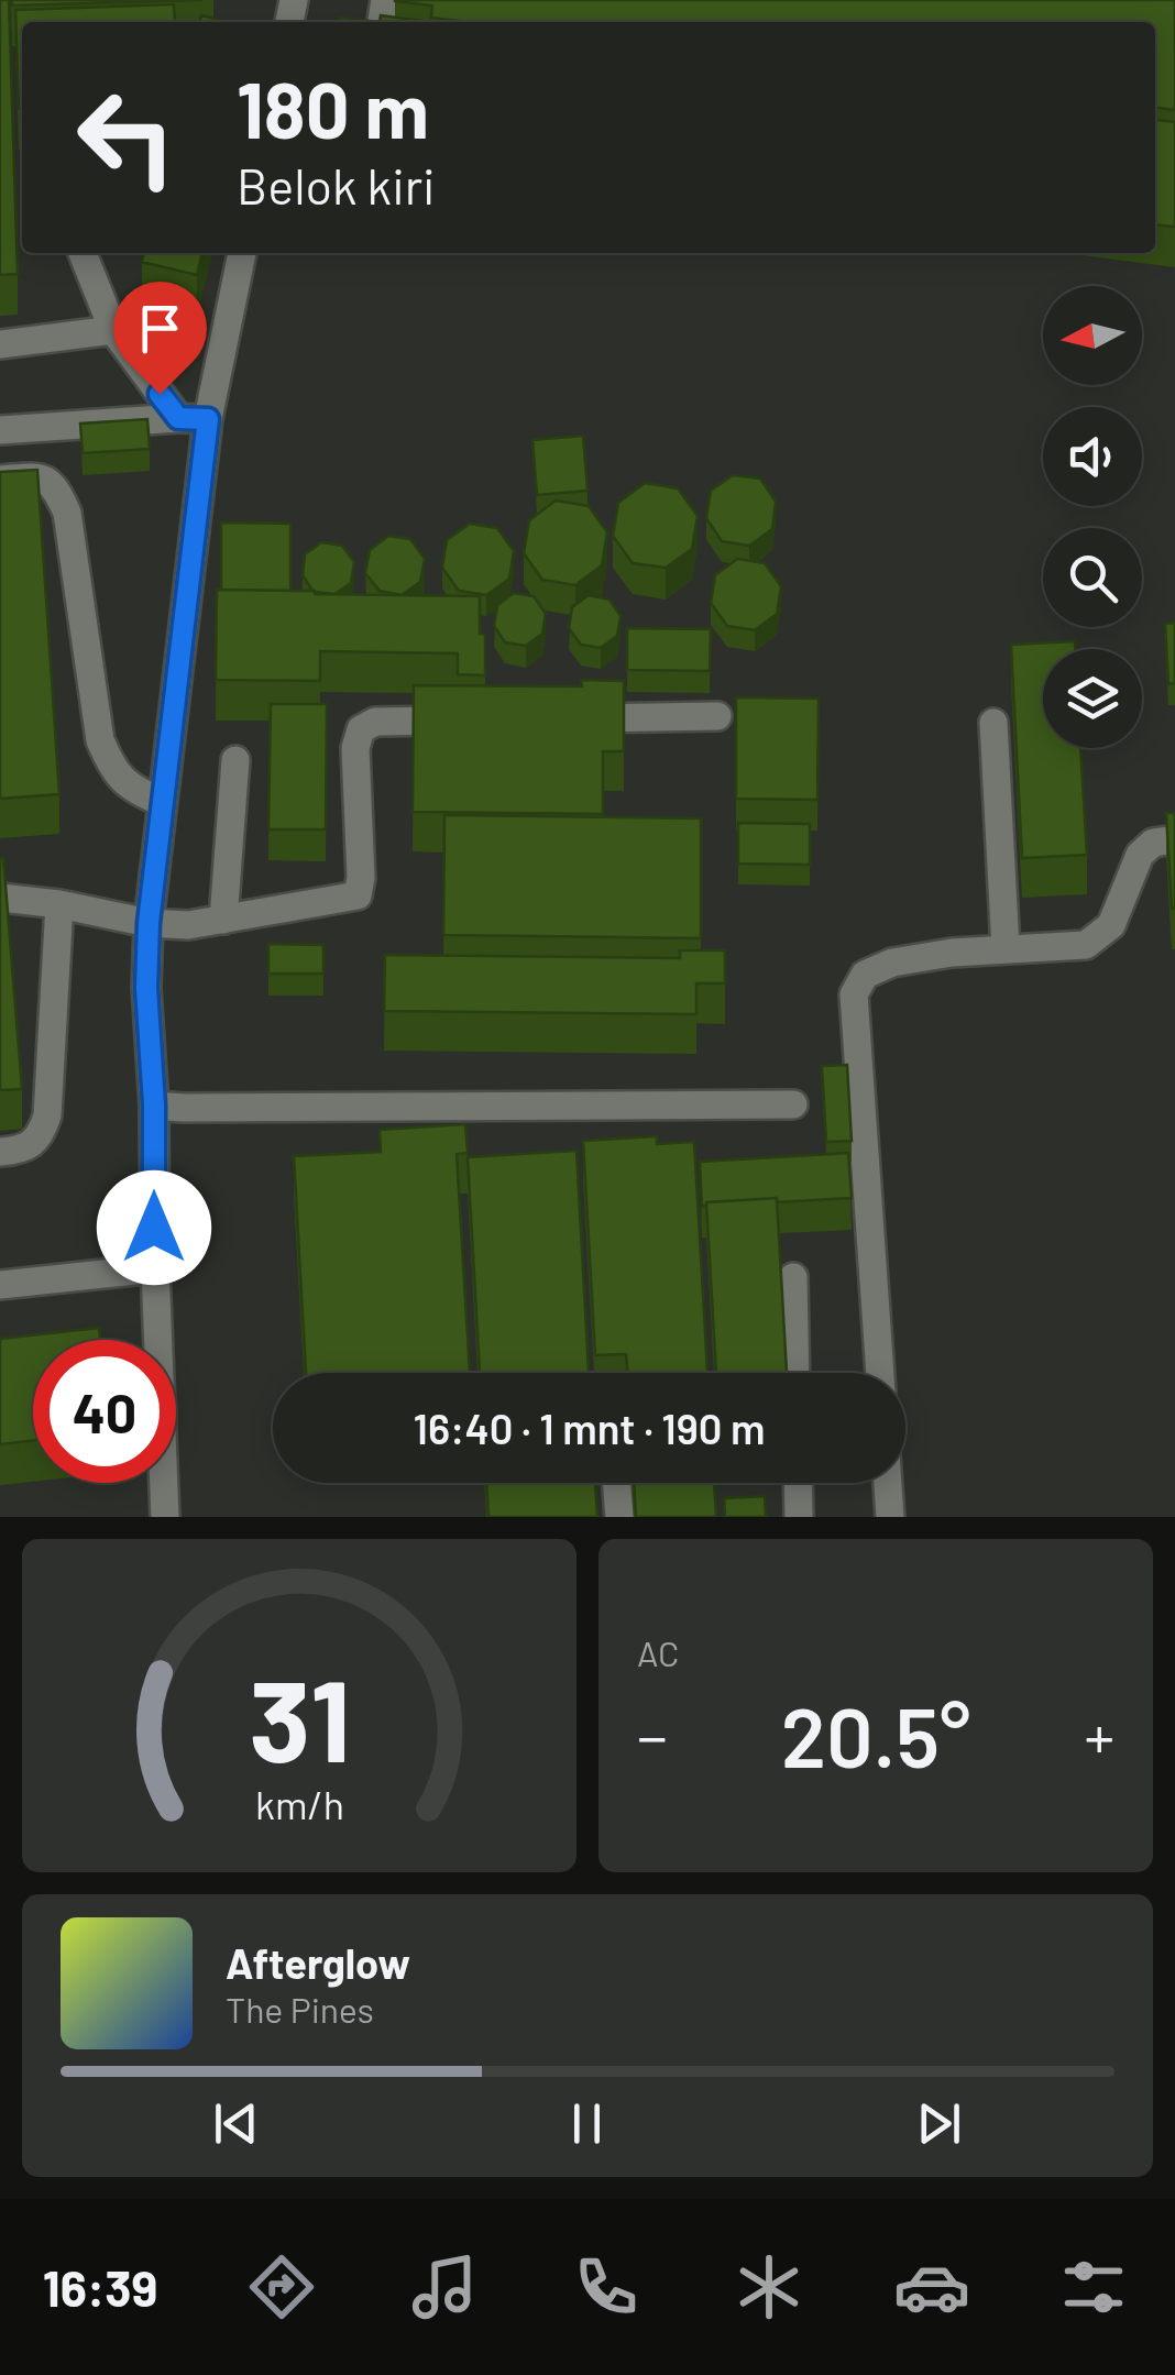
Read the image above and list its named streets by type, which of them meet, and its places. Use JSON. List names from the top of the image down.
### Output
{
  "north": "left",
  "page": {
    "turn": ["180 m", "Belok kiri"],
    "limit": "40",
    "trip": "16:40 · 1 mnt · 190 m",
    "tile": "AC",
    "heat": ["−", "20.5°", "+"],
    "song": ["Afterglow", "The Pines"],
    "tabs": "16:39",
    "gauge": ["31", "km/h"]
  }
}
